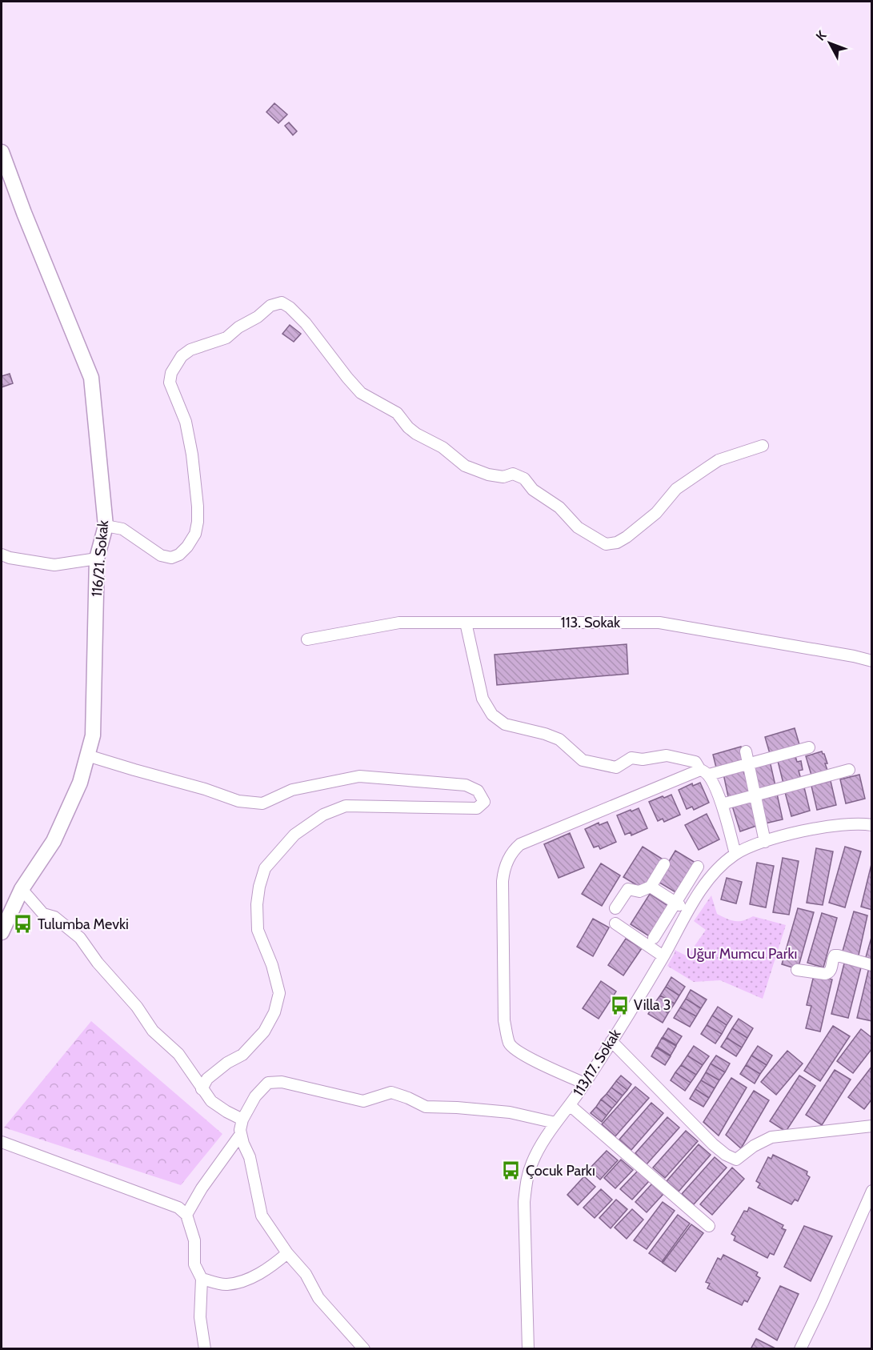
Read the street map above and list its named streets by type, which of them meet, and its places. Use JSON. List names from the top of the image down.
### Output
{
  "streets": {
    "street": ["116/21. Sokak", "113. Sokak", "113/17. Sokak"]
  },
  "parks": ["Uğur Mumcu Parkı"],
  "places": {
    "bus stop": ["Tulumba Mevki", "Villa 3", "Çocuk Parkı"]
  },
  "north": "top left"
}
